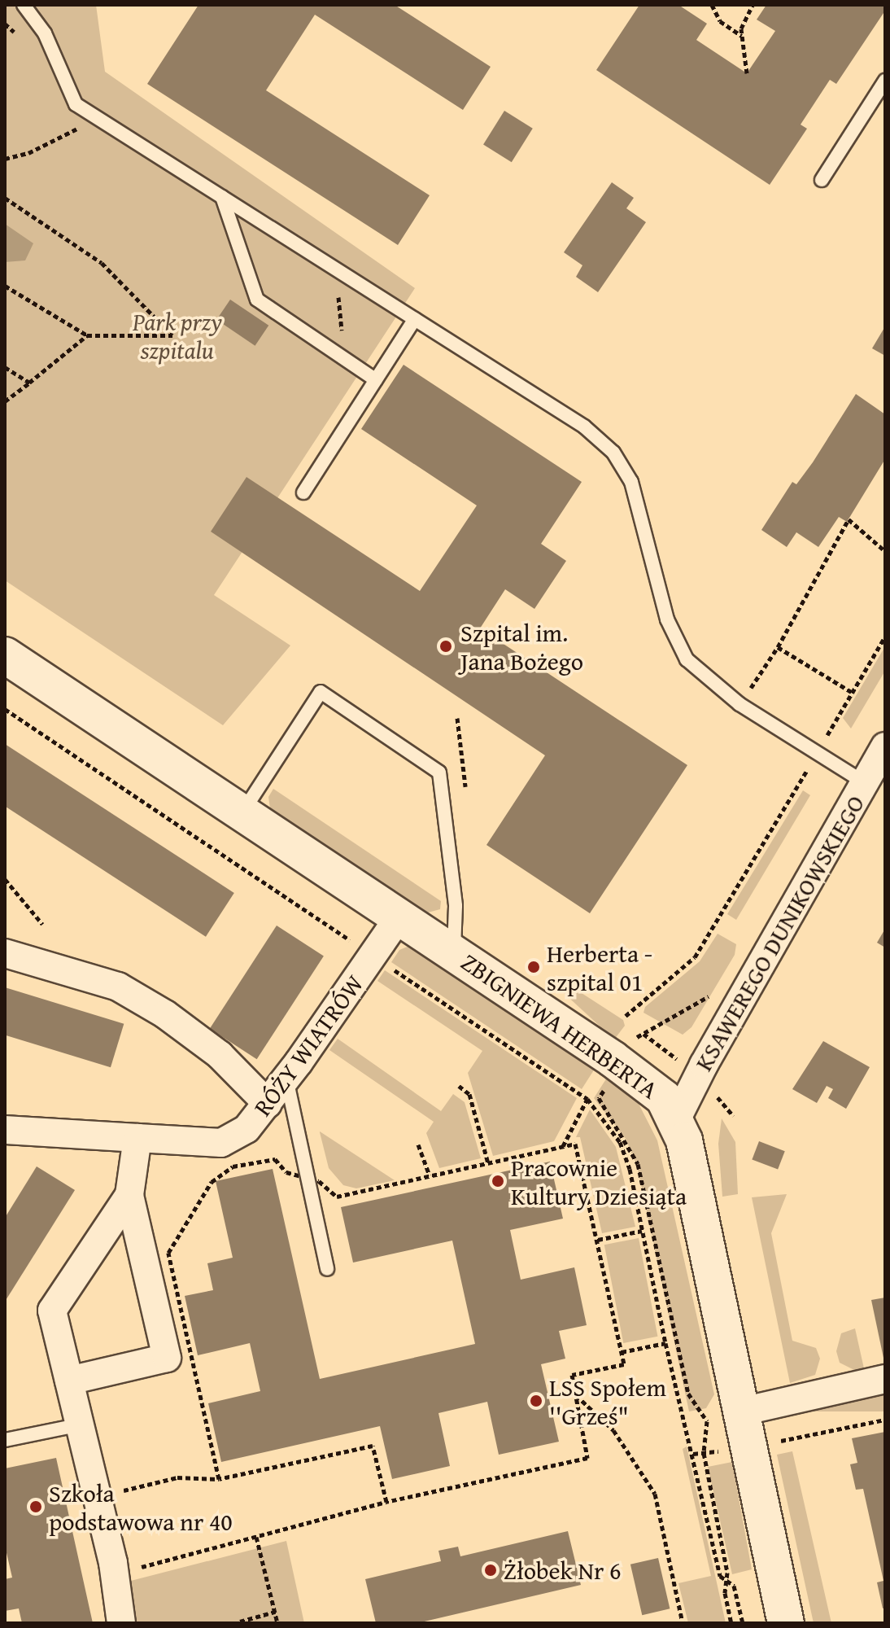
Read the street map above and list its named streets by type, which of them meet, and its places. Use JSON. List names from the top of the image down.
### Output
{
  "streets": {
    "street": ["KSAWEREGO DUNIKOWSKIEGO", "ZBIGNIEWA HERBERTA", "RÓŻY WIATRÓW"]
  },
  "crossings": [
    ["KSAWEREGO DUNIKOWSKIEGO", "ZBIGNIEWA HERBERTA"],
    ["ZBIGNIEWA HERBERTA", "RÓŻY WIATRÓW"]
  ],
  "parks": ["Park przy szpitalu"],
  "places": [
    "Szpital im. Jana Bożego",
    "Herberta - szpital 01",
    "Pracownie Kultury Dziesiąta",
    "LSS Społem ''Grześ\"",
    "Szkoła podstawowa nr 40",
    "Żłobek Nr 6"
  ]
}
